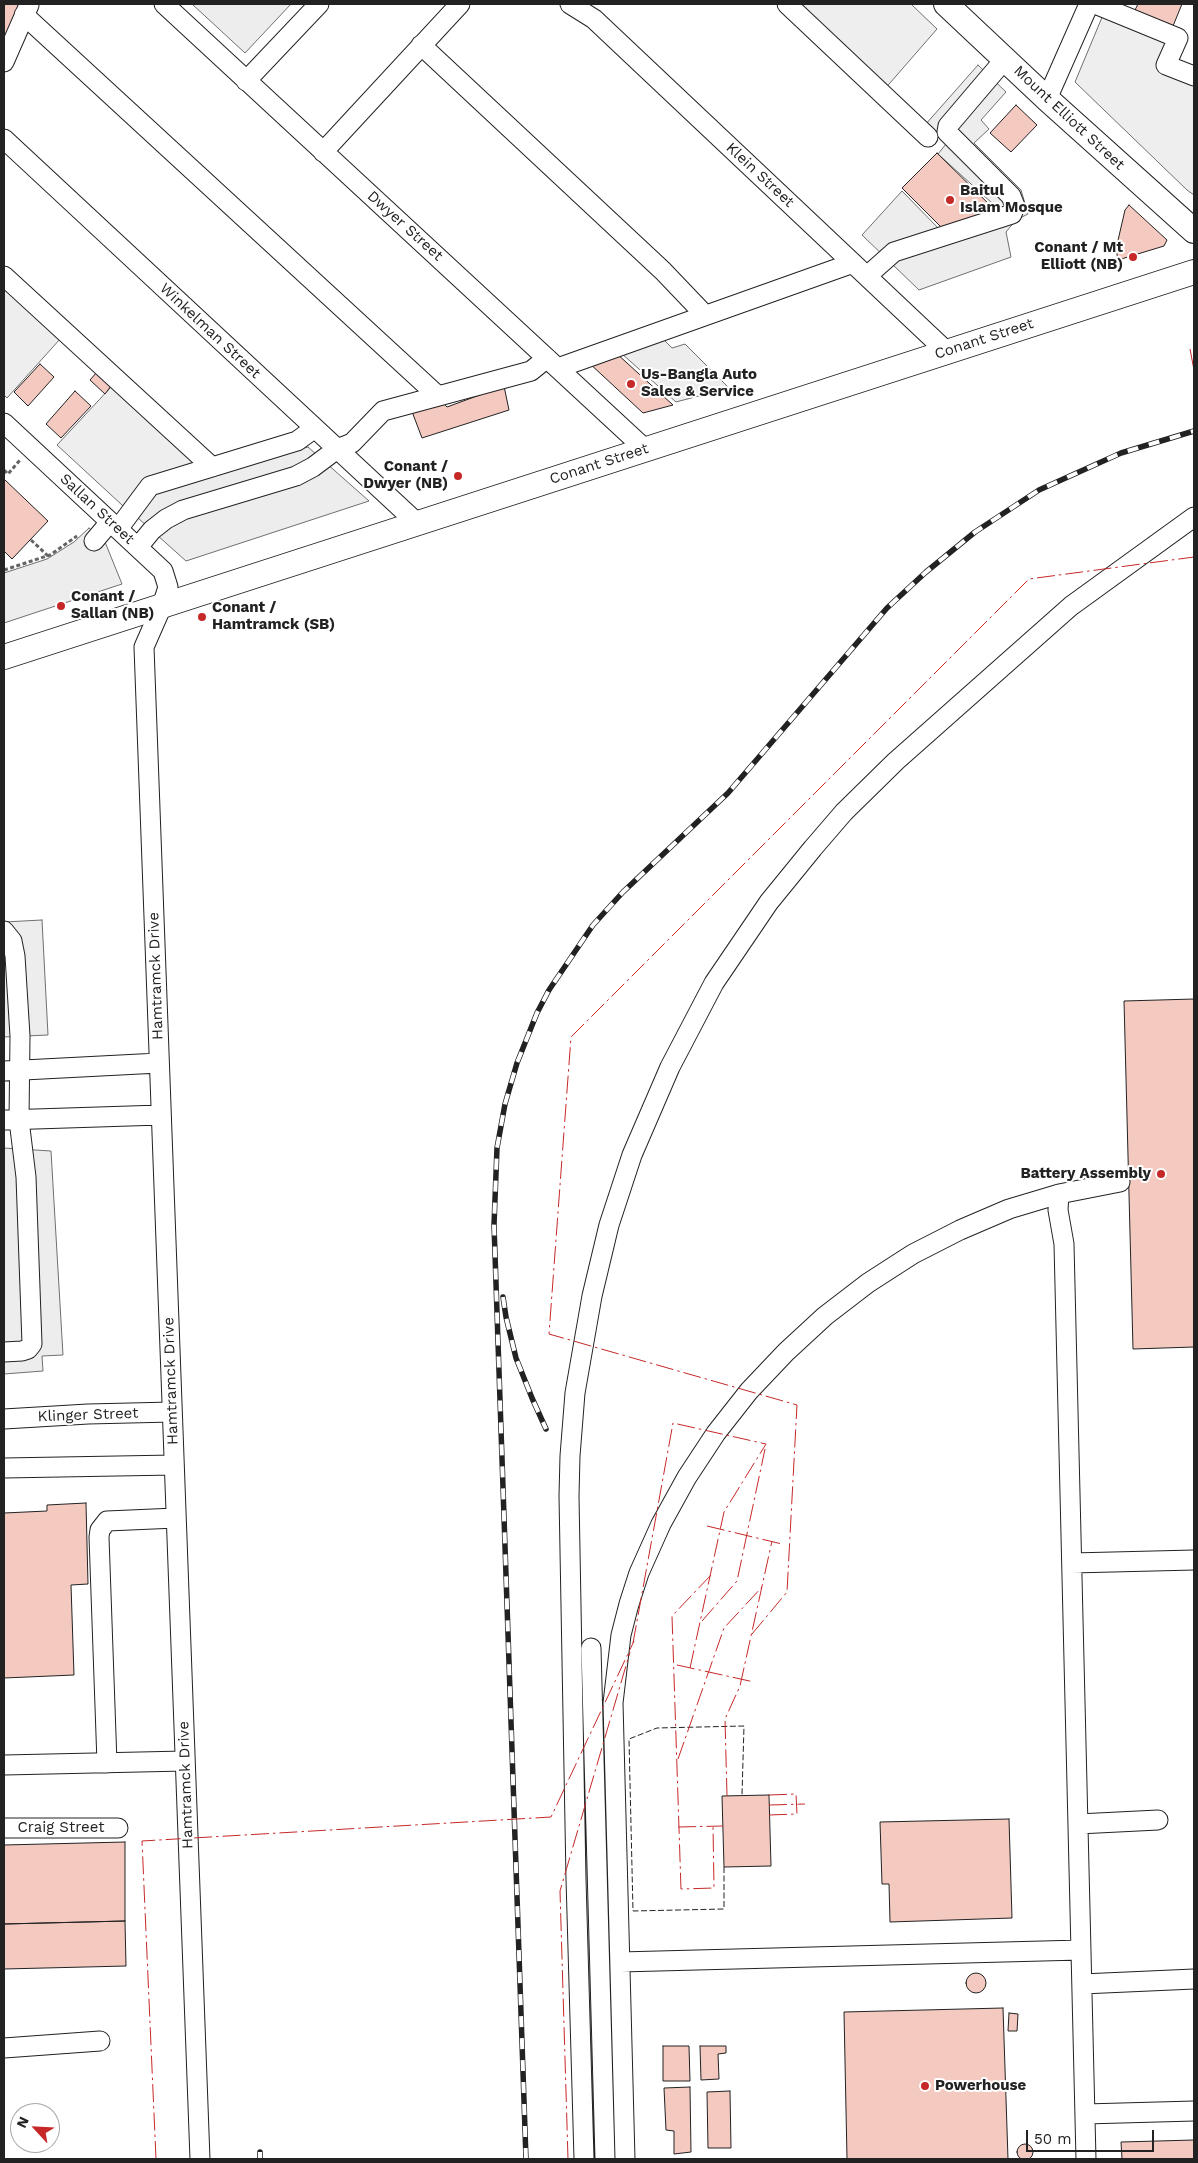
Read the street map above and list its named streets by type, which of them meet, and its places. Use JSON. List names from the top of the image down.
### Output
{
  "streets": {
    "main road": ["Mount Elliott Street", "Conant Street"],
    "street": [
      "Klein Street",
      "Dwyer Street",
      "Winkelman Street",
      "Sallan Street",
      "Hamtramck Drive",
      "Klinger Street",
      "Craig Street"
    ]
  },
  "crossings": [
    ["Klein Street", "Conant Street"],
    ["Dwyer Street", "Conant Street"],
    ["Winkelman Street", "Conant Street"],
    ["Conant Street", "Sallan Street"],
    ["Conant Street", "Hamtramck Drive"],
    ["Sallan Street", "Hamtramck Drive"],
    ["Hamtramck Drive", "Klinger Street"]
  ],
  "places": [
    "Baitul Islam Mosque",
    "Conant / Mt Elliott (NB)",
    "Us-Bangla Auto Sales & Service",
    "Conant / Dwyer (NB)",
    "Conant / Sallan (NB)",
    "Conant / Hamtramck (SB)",
    "Battery Assembly",
    "Powerhouse"
  ],
  "scale_bar": "50 m",
  "north": "top left"
}
